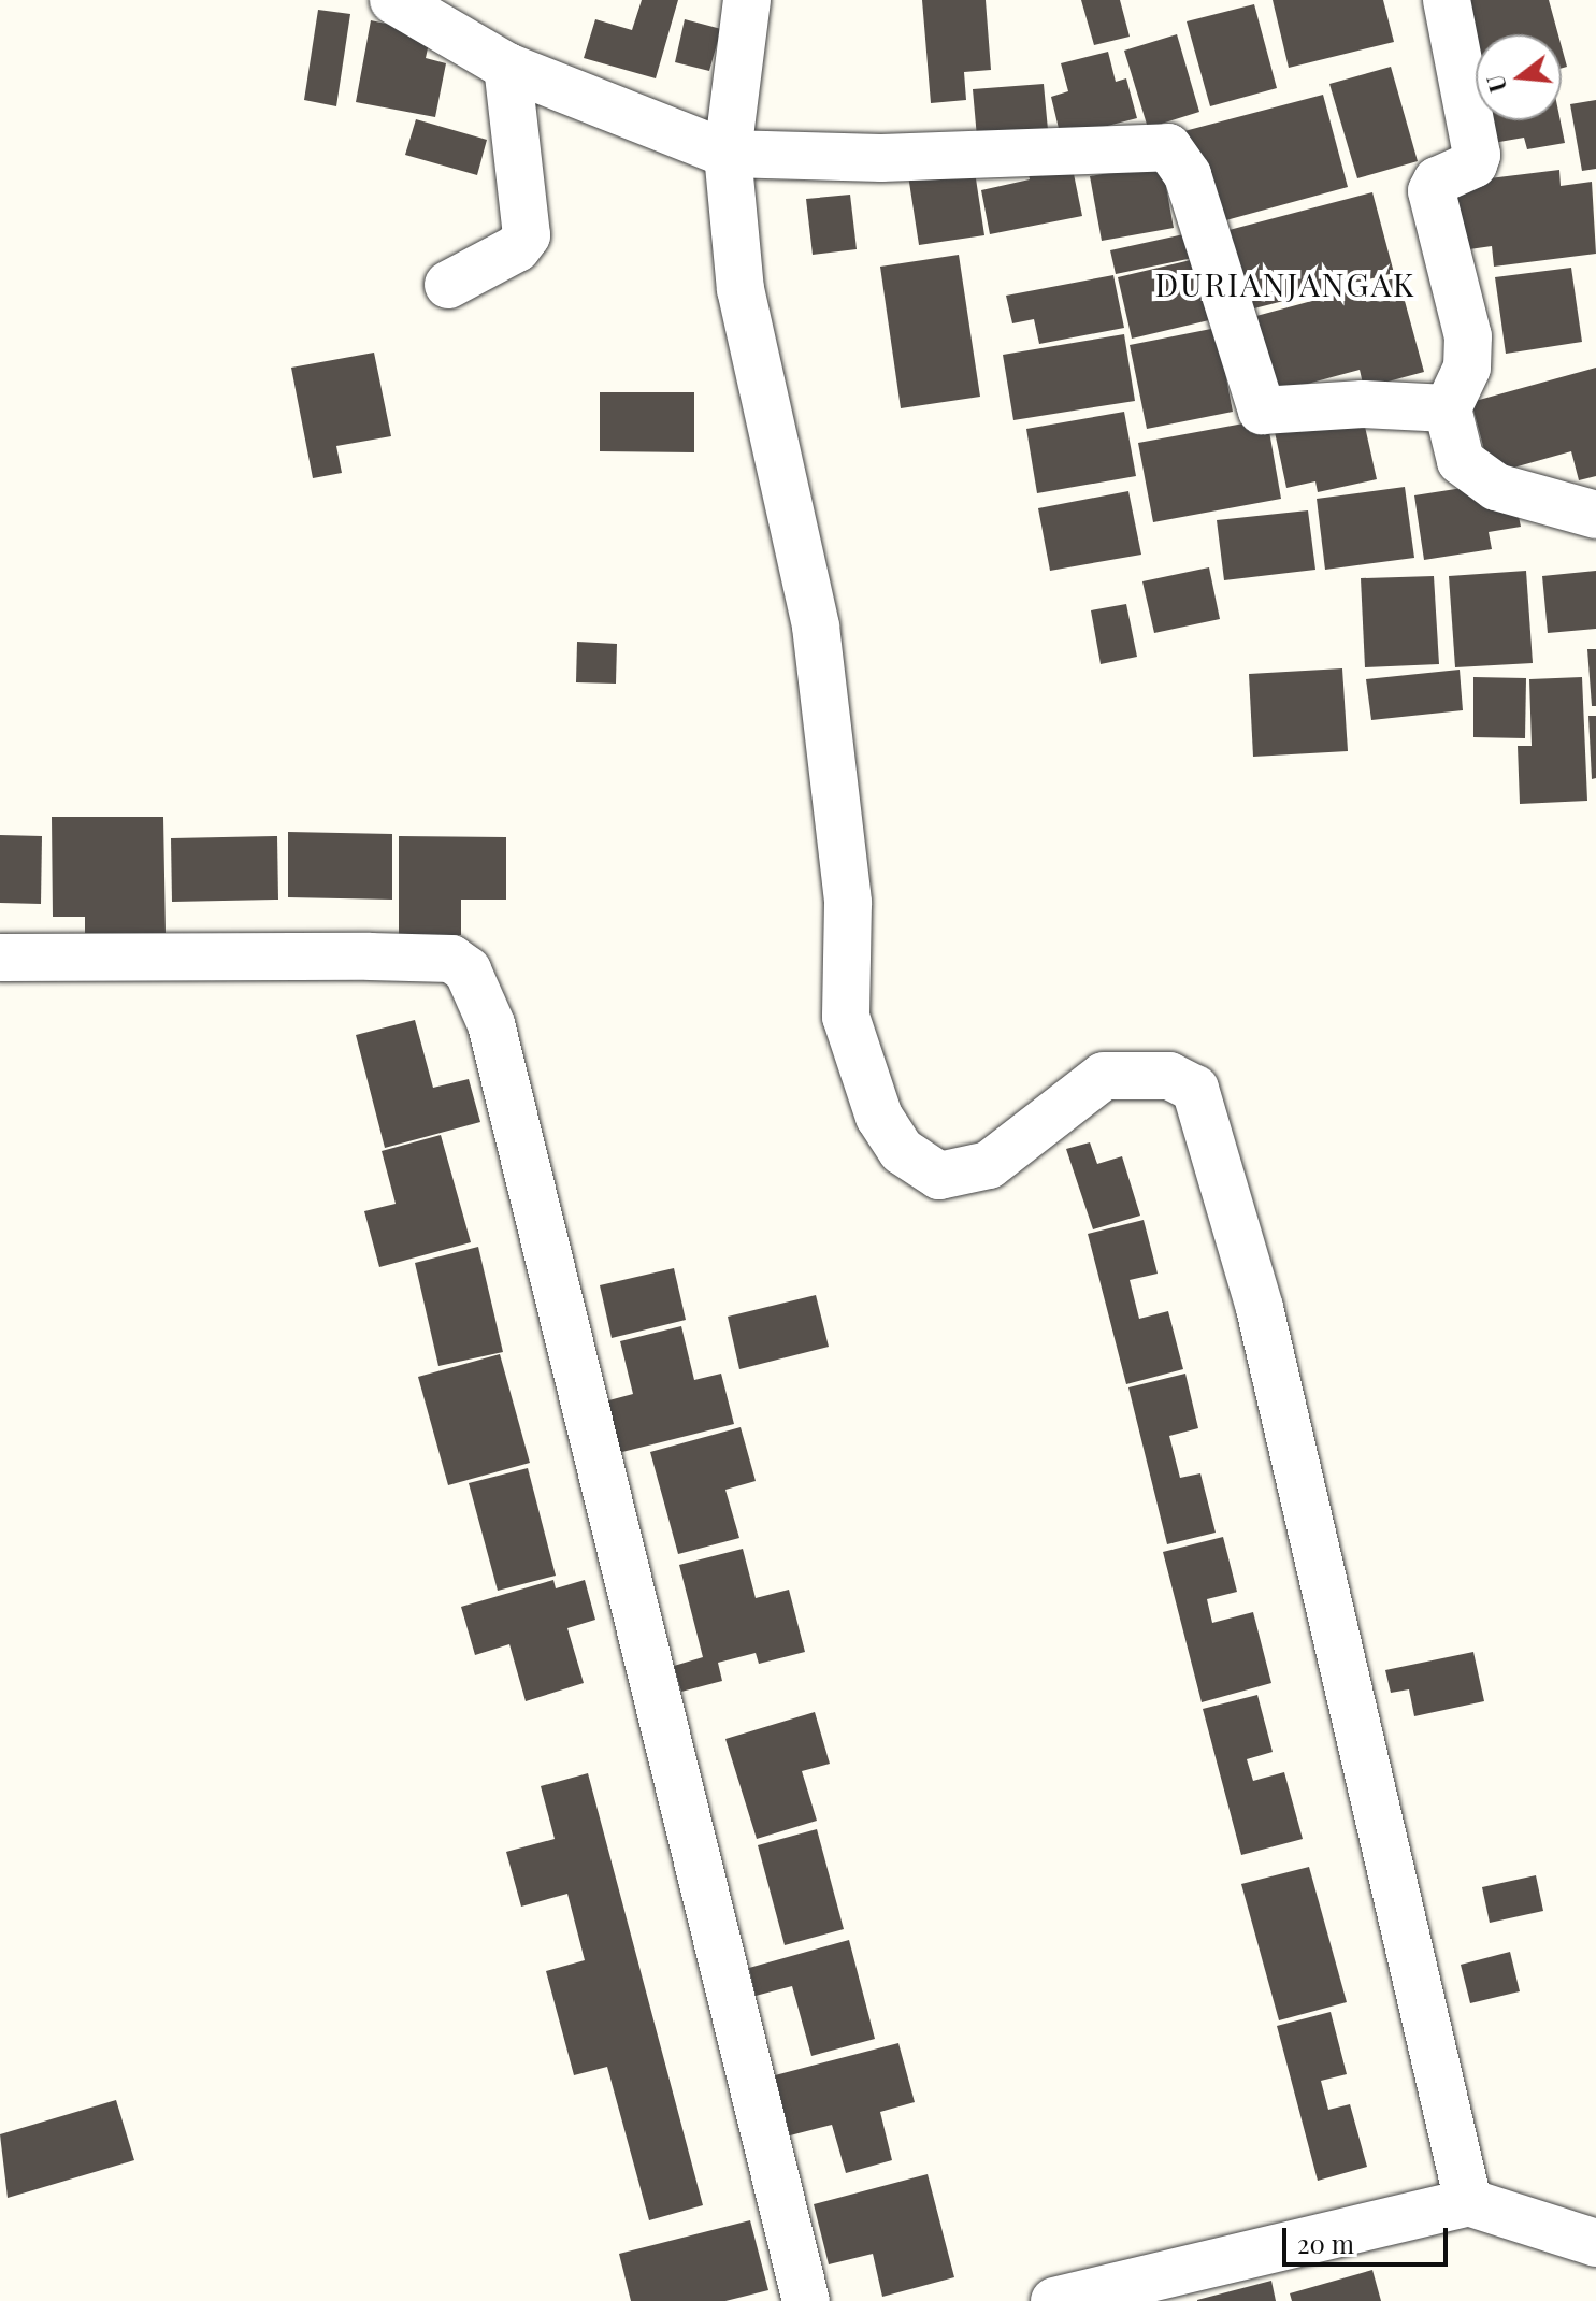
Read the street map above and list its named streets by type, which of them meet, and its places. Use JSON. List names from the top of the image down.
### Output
{
  "districts": ["DURIANJANGAK"],
  "scale_bar": "20 m",
  "north": "left"
}
